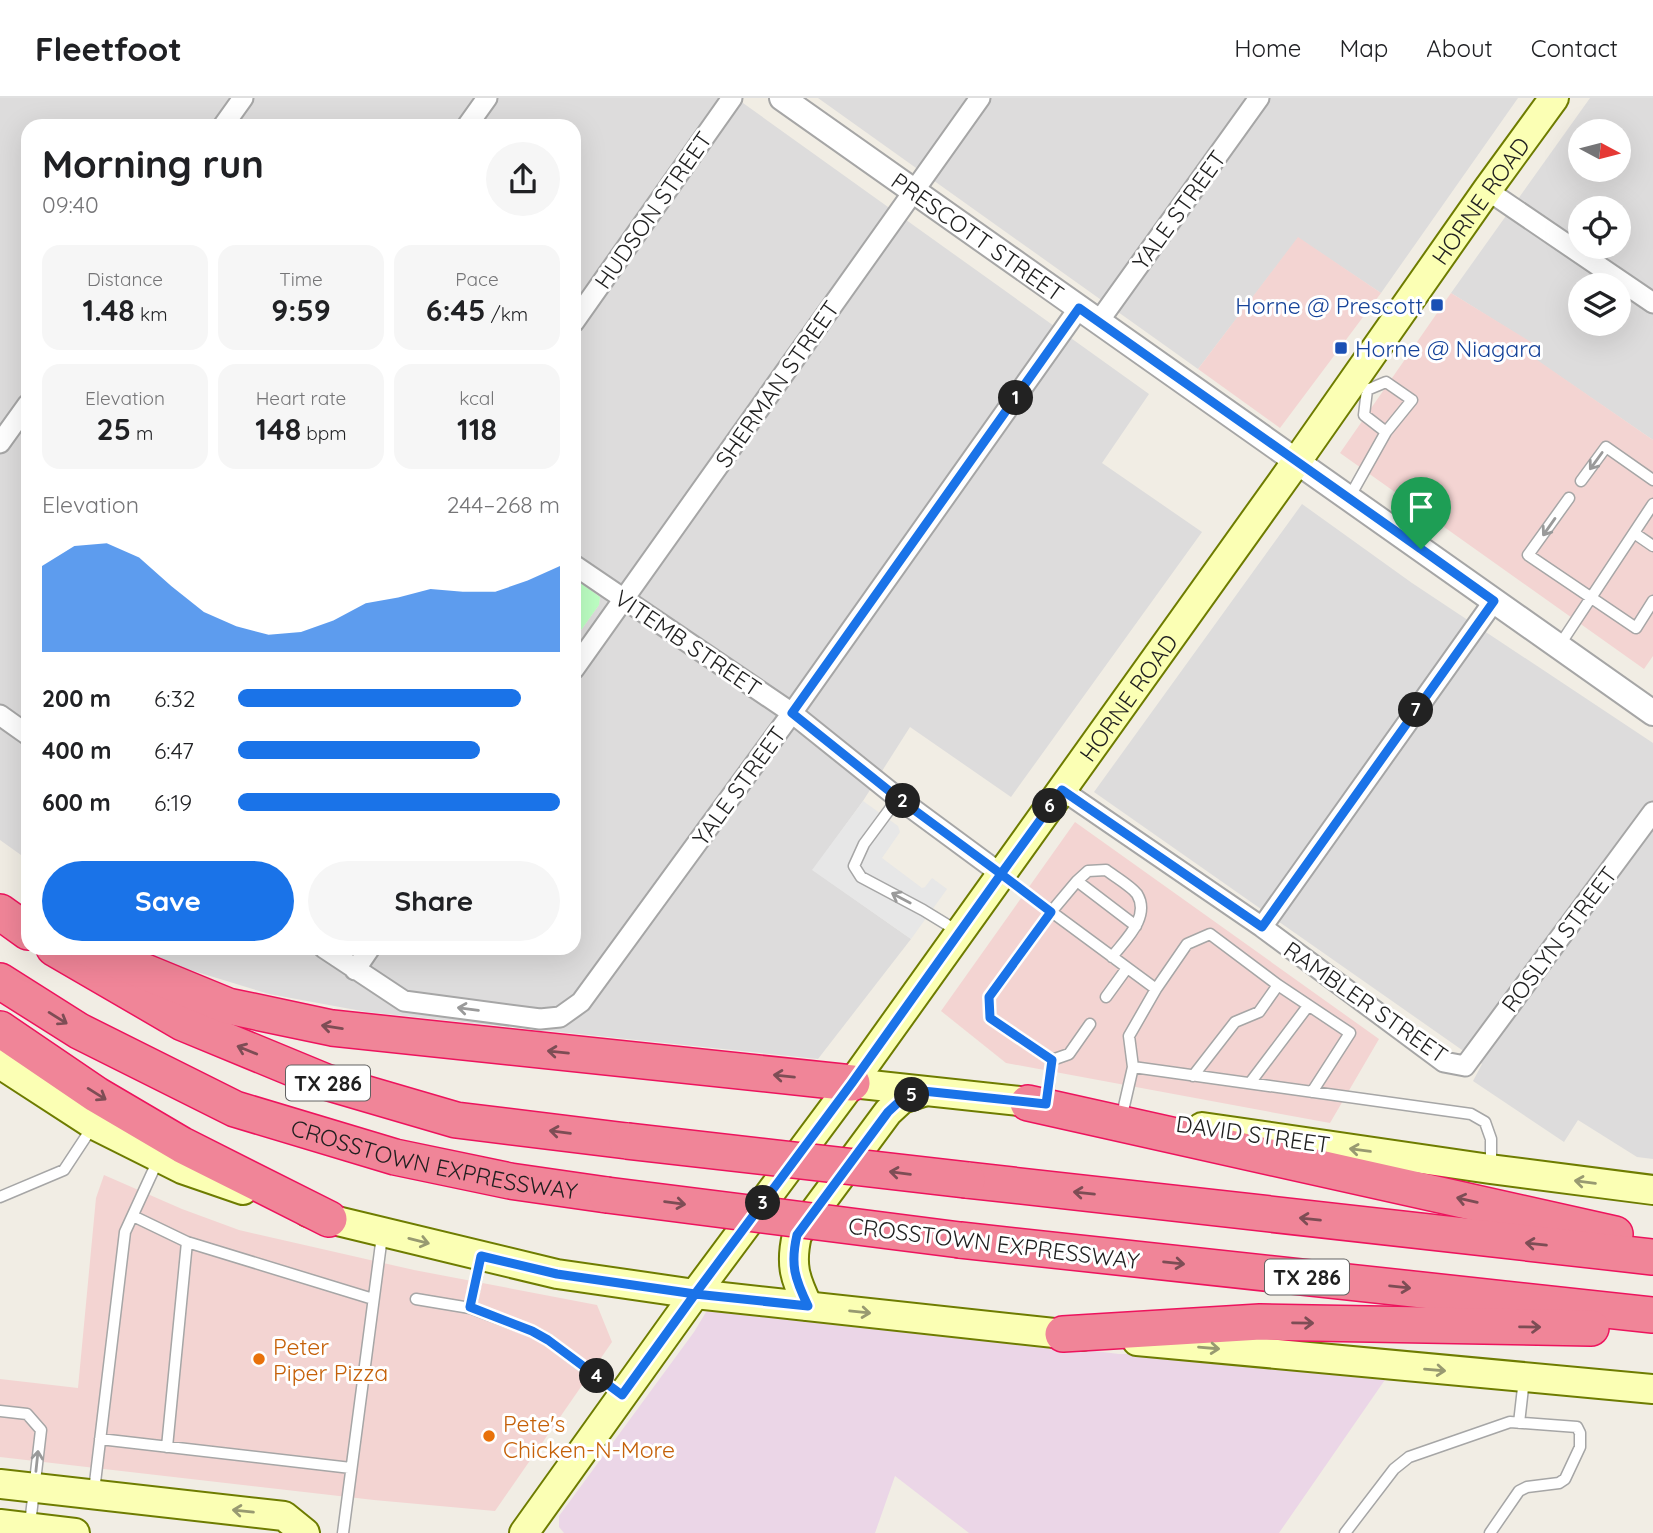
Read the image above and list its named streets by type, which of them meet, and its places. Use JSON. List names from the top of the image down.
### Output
{
  "streets": {
    "highway": ["TX 286", "CROSSTOWN EXPRESSWAY"],
    "main road": ["HORNE ROAD", "DAVID STREET"],
    "street": [
      "HUDSON STREET",
      "YALE STREET",
      "PRESCOTT STREET",
      "SHERMAN STREET",
      "VITEMB STREET",
      "ROSLYN STREET",
      "RAMBLER STREET"
    ]
  },
  "crossings": [
    ["HORNE ROAD", "PRESCOTT STREET"],
    ["HORNE ROAD", "VITEMB STREET"],
    ["HORNE ROAD", "RAMBLER STREET"],
    ["HORNE ROAD", "DAVID STREET"],
    ["YALE STREET", "PRESCOTT STREET"],
    ["YALE STREET", "VITEMB STREET"],
    ["PRESCOTT STREET", "SHERMAN STREET"],
    ["SHERMAN STREET", "VITEMB STREET"],
    ["ROSLYN STREET", "RAMBLER STREET"]
  ],
  "one_way": ["YALE STREET"],
  "places": {
    "transit": ["Horne @ Prescott", "Horne @ Niagara"],
    "other": ["Peter Piper Pizza", "Pete's Chicken-N-More"]
  },
  "north": "right",
  "page": {
    "header": "Fleetfoot",
    "nav": [
      "Home",
      "Map",
      "About",
      "Contact"
    ],
    "heading": ["Morning run", "09:40"],
    "stats": [
      ["Distance", "1.48 km"],
      ["Time", "9:59"],
      ["Pace", "6:45 /km"],
      ["Elevation", "25 m"],
      ["Heart rate", "148 bpm"],
      ["kcal", "118"]
    ],
    "pins": [
      "1",
      "7",
      "2",
      "6",
      "5",
      "3",
      "4"
    ],
    "chart": ["Elevation", "244–268 m"],
    "list": [
      {
        "name": "200 m",
        "note": "6:32"
      },
      {
        "name": "400 m",
        "note": "6:47"
      },
      {
        "name": "600 m",
        "note": "6:19"
      }
    ],
    "buttons": ["Save", "Share"]
  }
}
